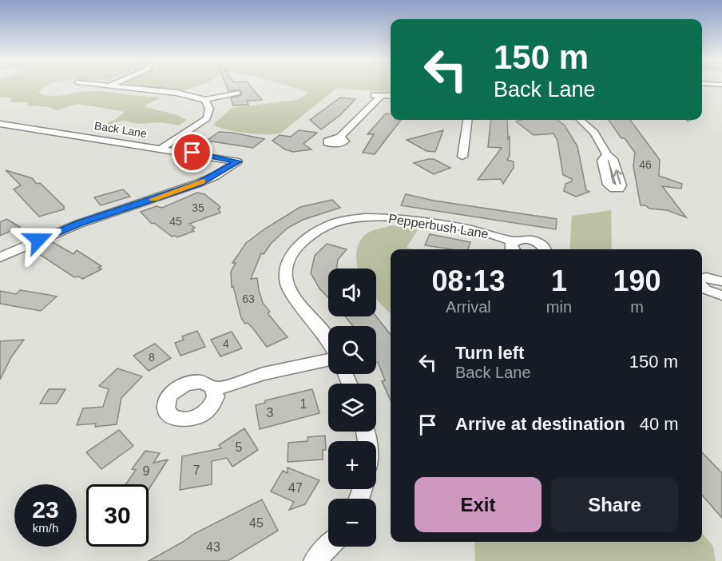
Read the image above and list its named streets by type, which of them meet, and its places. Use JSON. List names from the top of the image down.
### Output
{
  "streets": {
    "street": ["Back Lane", "Pepperbush Lane"]
  },
  "house_numbers": [
    "46",
    "35",
    "45",
    "63",
    "4",
    "8",
    "1",
    "3",
    "5",
    "7",
    "9",
    "47",
    "45",
    "43"
  ],
  "page": {
    "turn": ["150 m", "Back Lane"],
    "eta": [
      "08:13",
      "Arrival",
      "1",
      "min",
      "190",
      "m"
    ],
    "map_buttons": ["+", "−"],
    "list": [
      {
        "name": "Turn left",
        "note": "Back Lane",
        "value": "150 m"
      },
      {
        "name": "Arrive at destination",
        "value": "40 m"
      }
    ],
    "buttons": ["Exit", "Share"],
    "speed": "23 km/h",
    "limit": "30"
  }
}
